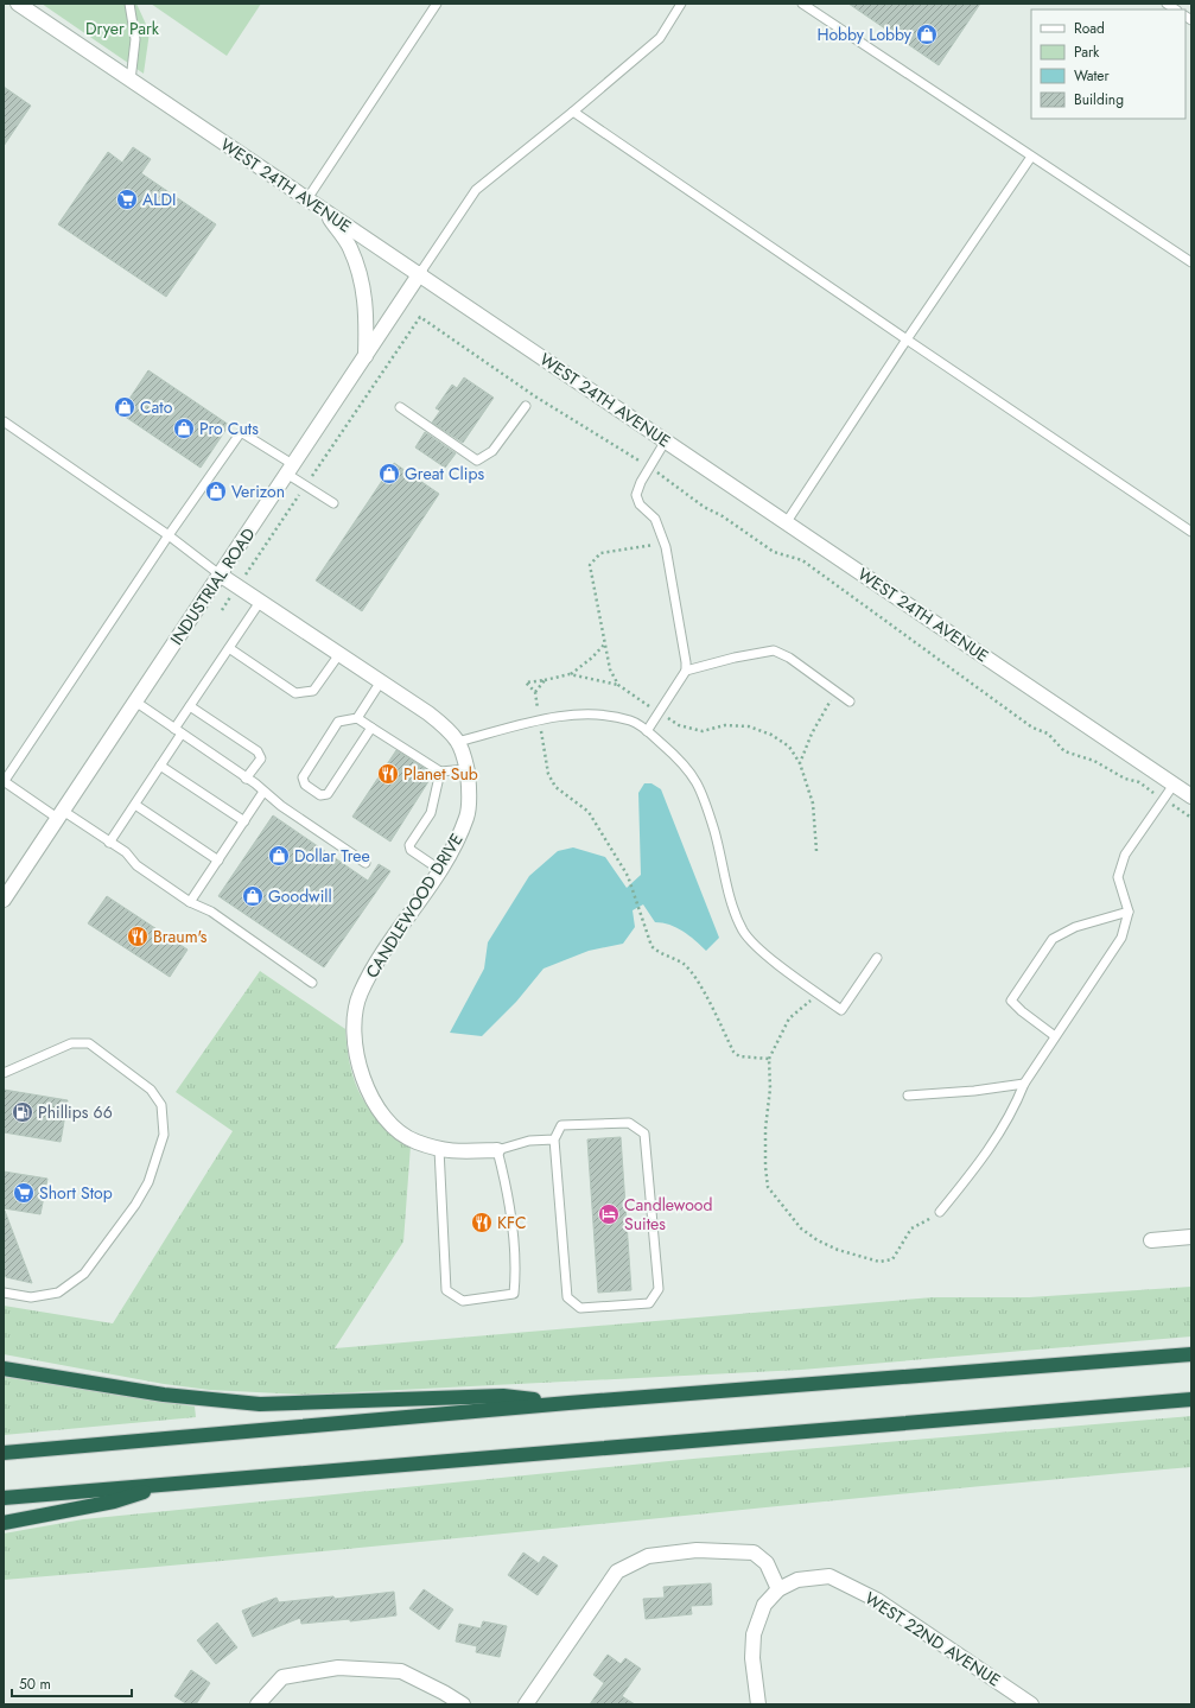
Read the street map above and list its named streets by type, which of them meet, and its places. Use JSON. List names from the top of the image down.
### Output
{
  "streets": {
    "street": [
      "WEST 24TH AVENUE",
      "INDUSTRIAL ROAD",
      "CANDLEWOOD DRIVE",
      "WEST 22ND AVENUE"
    ]
  },
  "crossings": [
    ["WEST 24TH AVENUE", "INDUSTRIAL ROAD"],
    ["INDUSTRIAL ROAD", "CANDLEWOOD DRIVE"]
  ],
  "parks": ["Dryer Park"],
  "places": {
    "shop": [
      "Hobby Lobby",
      "Cato",
      "Pro Cuts",
      "Great Clips",
      "Verizon",
      "Dollar Tree",
      "Goodwill"
    ],
    "supermarket": ["ALDI", "Short Stop"],
    "restaurant": ["Planet Sub", "Braum's", "KFC"],
    "fuel station": ["Phillips 66"],
    "hotel": ["Candlewood Suites"]
  },
  "legend": [
    "Road",
    "Park",
    "Water",
    "Building"
  ],
  "scale_bar": "50 m"
}
